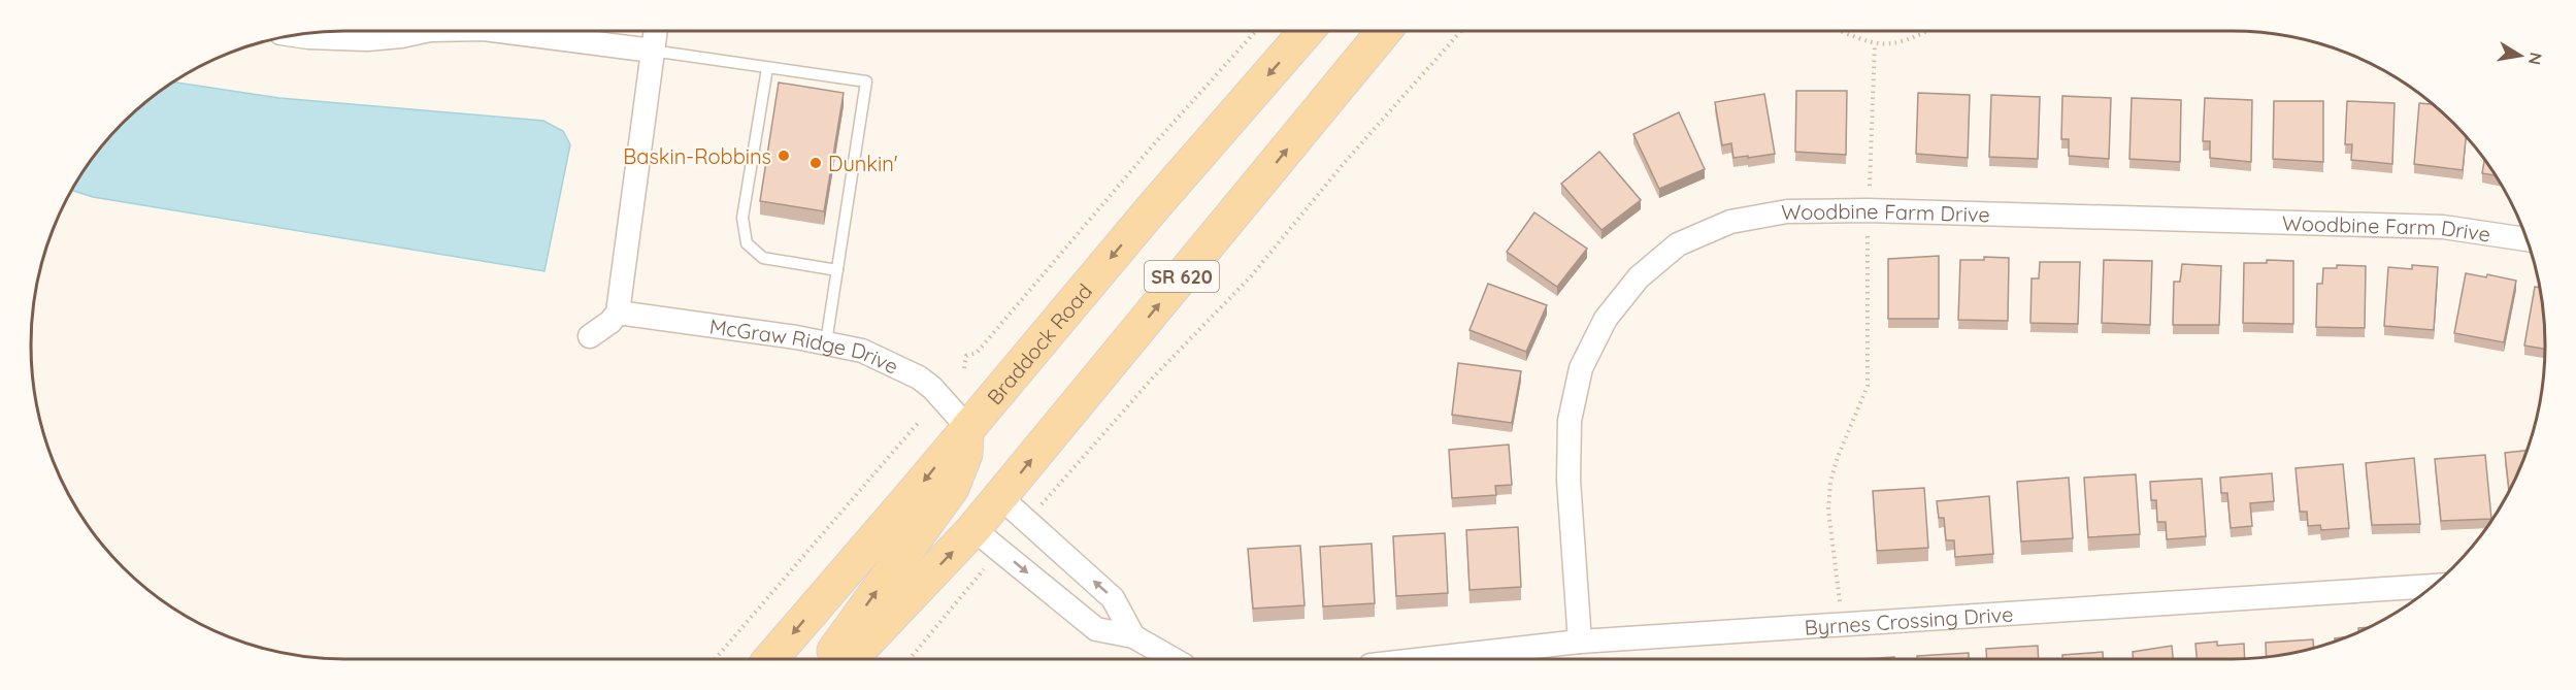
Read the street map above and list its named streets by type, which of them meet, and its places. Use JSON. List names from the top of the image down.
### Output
{
  "streets": {
    "main road": ["SR 620", "Braddock Road"],
    "street": ["Woodbine Farm Drive", "McGraw Ridge Drive", "Byrnes Crossing Drive"]
  },
  "crossings": [
    ["Woodbine Farm Drive", "Byrnes Crossing Drive"],
    ["Braddock Road", "McGraw Ridge Drive"]
  ],
  "places": ["Baskin-Robbins", "Dunkin'"],
  "north": "right"
}
